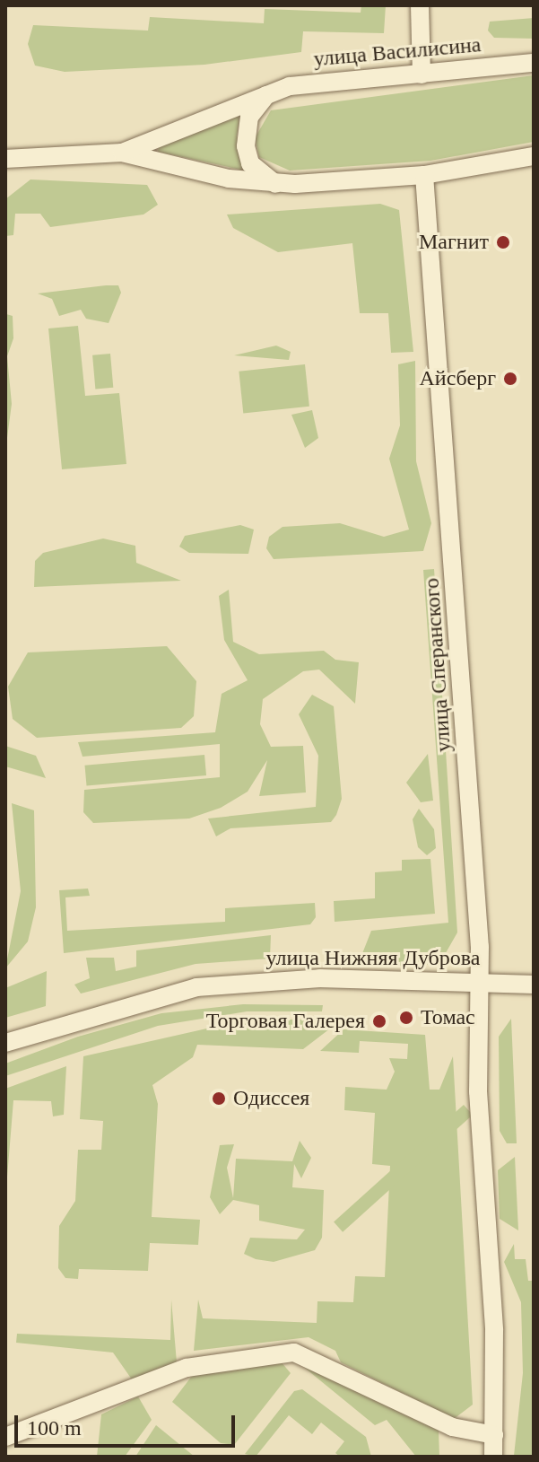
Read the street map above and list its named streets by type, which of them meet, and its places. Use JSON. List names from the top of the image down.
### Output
{
  "streets": {
    "street": ["улица Василисина", "улица Сперанского", "улица Нижняя Дуброва"]
  },
  "crossings": [
    ["улица Василисина", "улица Сперанского"],
    ["улица Сперанского", "улица Нижняя Дуброва"]
  ],
  "places": [
    "Магнит",
    "Айсберг",
    "Томас",
    "Торговая Галерея",
    "Одиссея"
  ],
  "scale_bar": "100 m"
}
